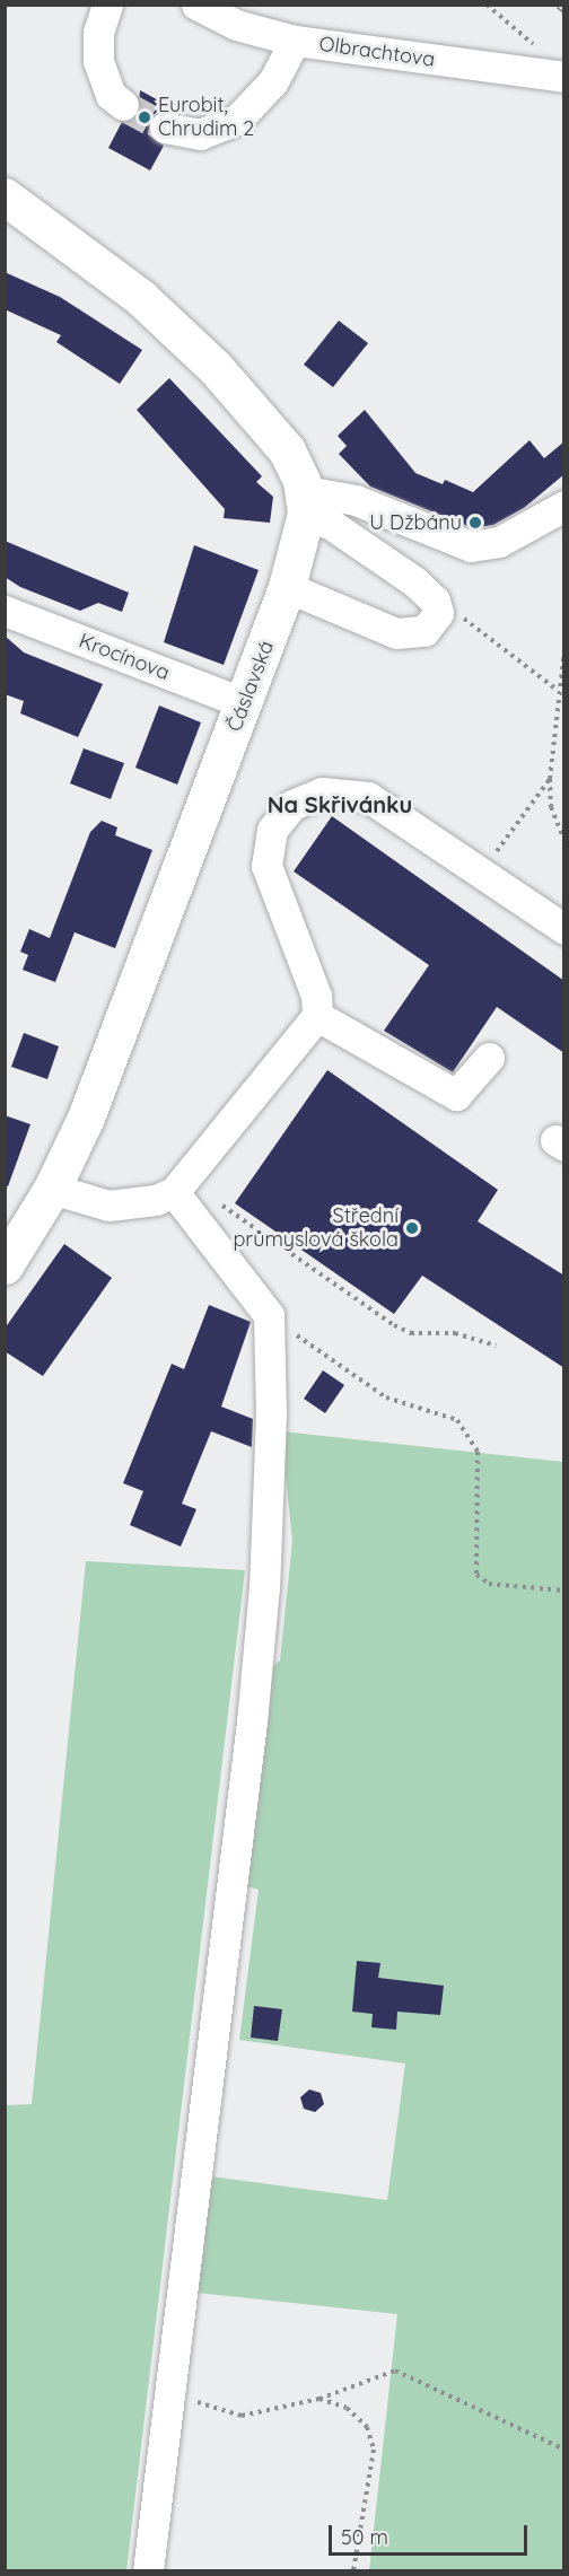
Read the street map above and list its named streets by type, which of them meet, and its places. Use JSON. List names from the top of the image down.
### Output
{
  "streets": {
    "main road": ["Čáslavská"],
    "street": ["Olbrachtova", "Krocínova"]
  },
  "crossings": [
    ["Krocínova", "Čáslavská"]
  ],
  "districts": ["Na Skřivánku"],
  "places": ["Eurobit, Chrudim 2", "U Džbánu", "Střední průmyslová škola"],
  "scale_bar": "50 m"
}
